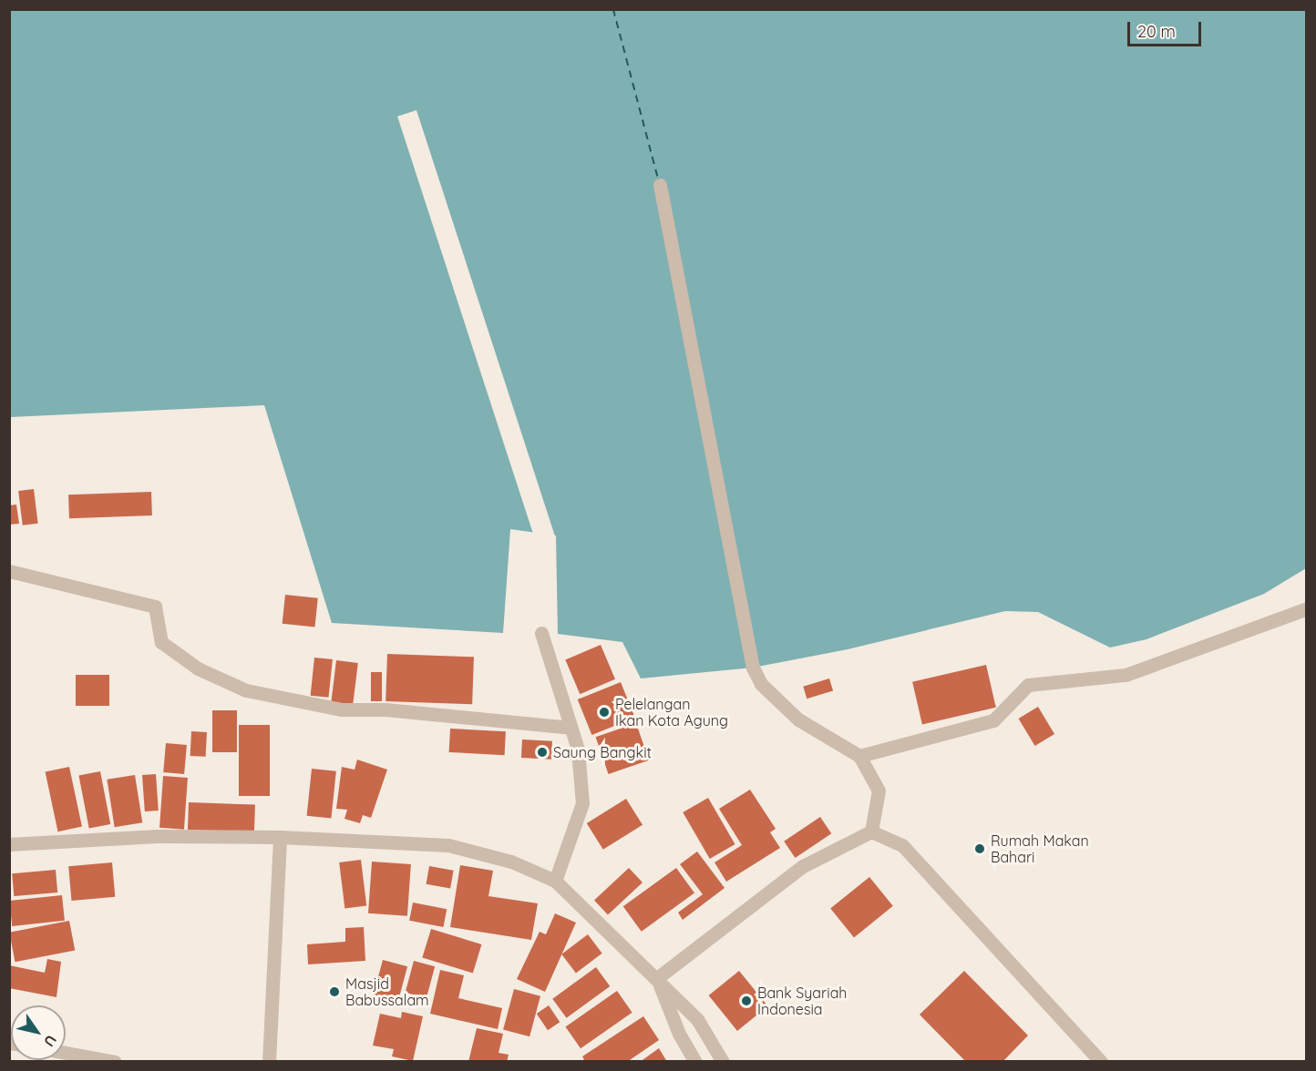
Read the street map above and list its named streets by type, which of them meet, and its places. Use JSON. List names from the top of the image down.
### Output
{
  "places": [
    "Pelelangan Ikan Kota Agung",
    "Saung Bangkit",
    "Rumah Makan Bahari",
    "Masjid Babussalam",
    "Bank Syariah Indonesia"
  ],
  "scale_bar": "20 m",
  "north": "bottom right"
}
